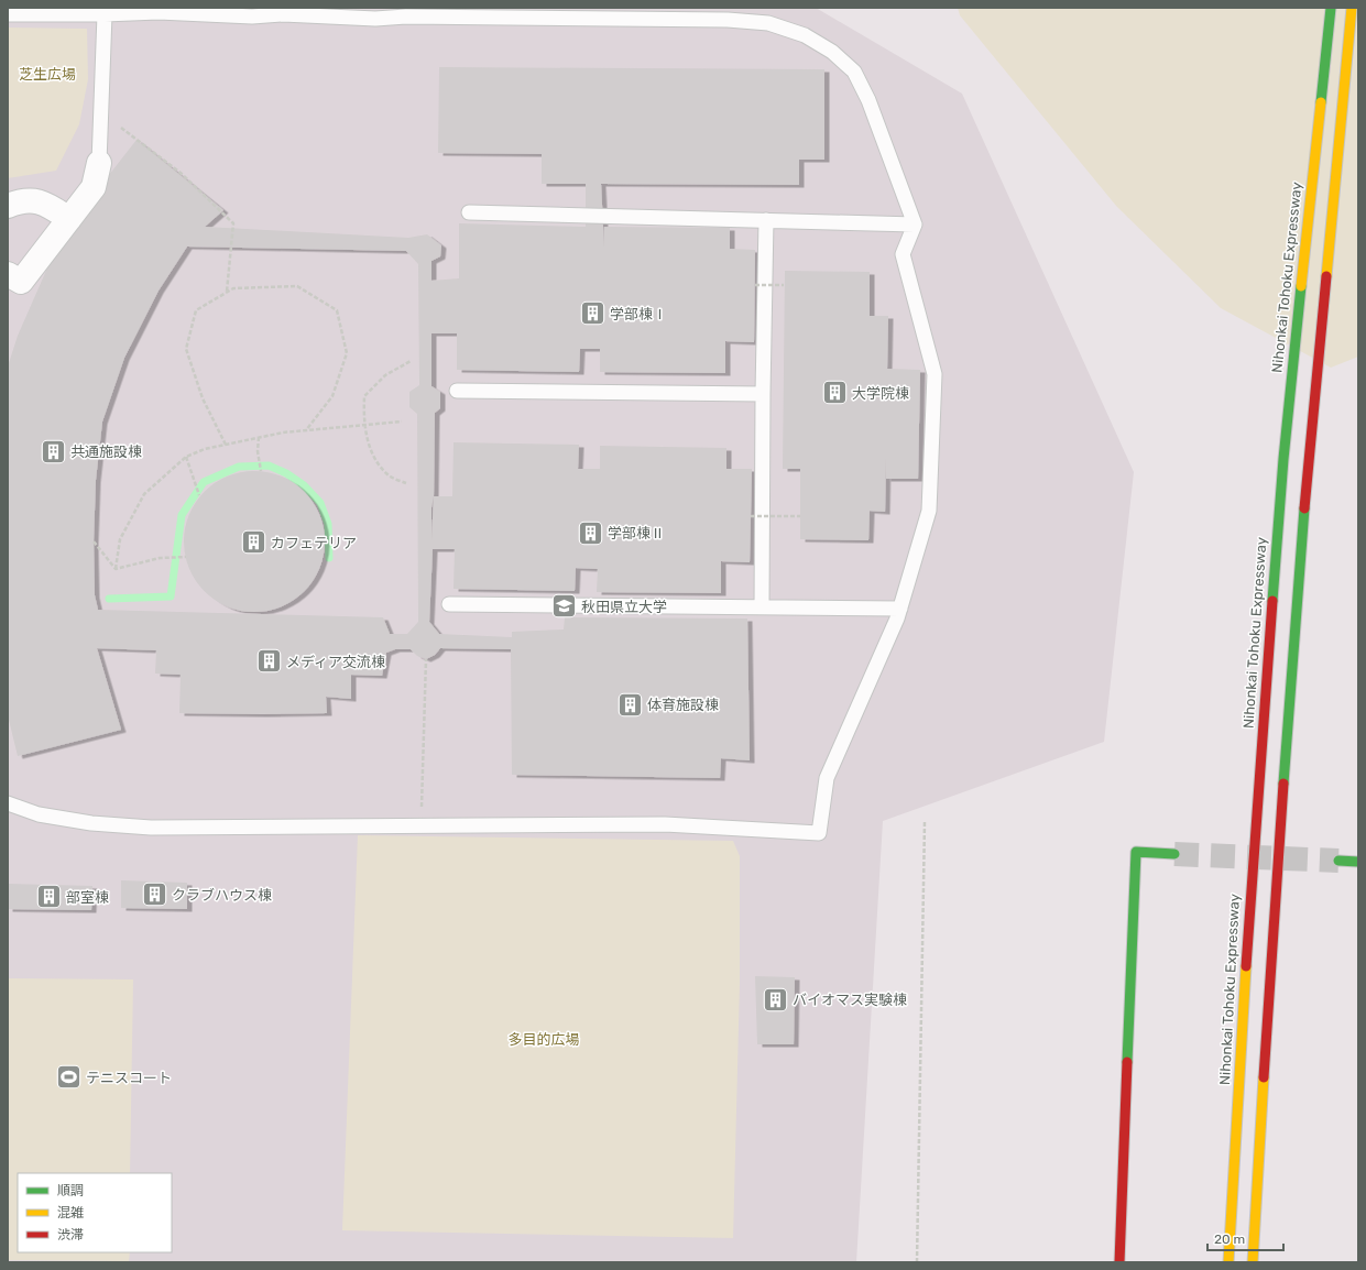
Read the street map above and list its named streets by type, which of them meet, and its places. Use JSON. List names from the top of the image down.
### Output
{
  "streets": {
    "main road": ["Nihonkai Tohoku Expressway"]
  },
  "parks": ["芝生広場", "多目的広場"],
  "places": {
    "building": [
      "学部棟Ⅰ",
      "大学院棟",
      "共通施設棟",
      "学部棟Ⅱ",
      "カフェテリア",
      "メディア交流棟",
      "体育施設棟",
      "クラブハウス棟",
      "部室棟",
      "バイオマス実験棟"
    ],
    "school or university": ["秋田県立大学"],
    "sports": ["テニスコート"]
  },
  "legend": ["順調", "混雑", "渋滞"],
  "scale_bar": "20 m"
}
